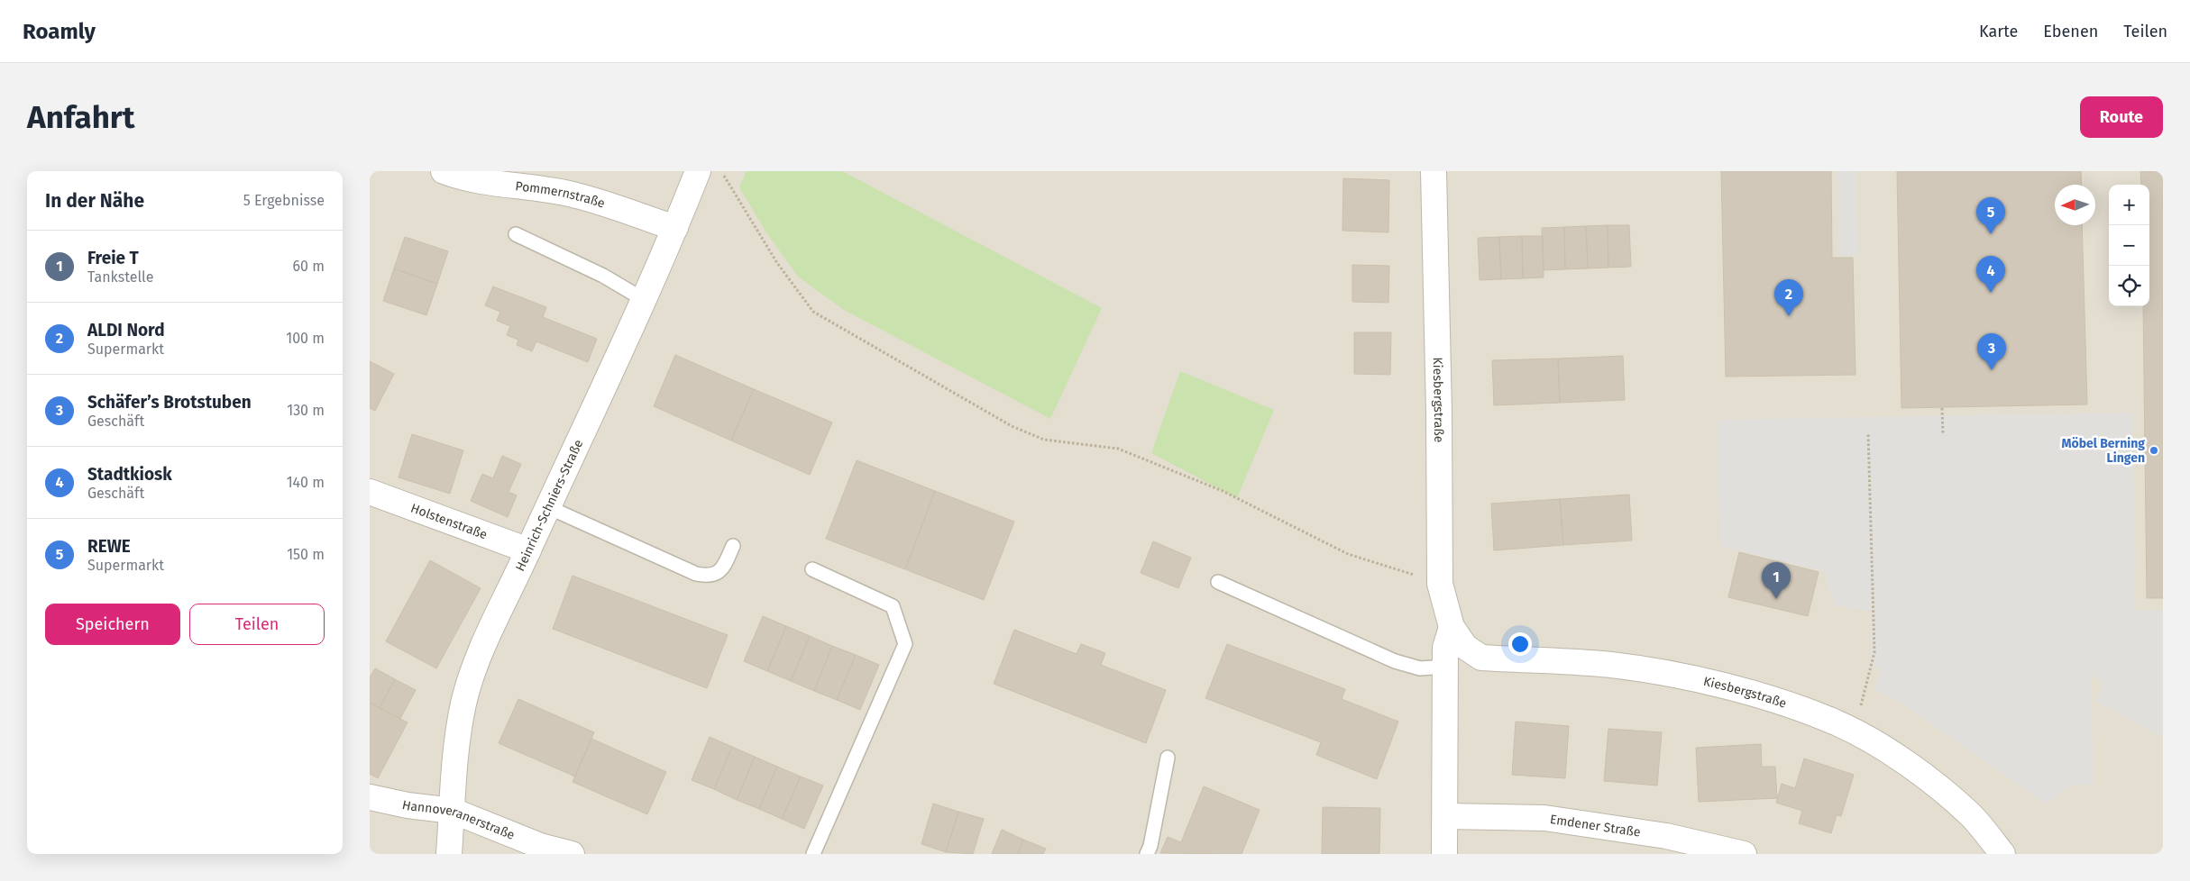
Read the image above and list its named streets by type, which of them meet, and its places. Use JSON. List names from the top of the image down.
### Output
{
  "streets": {
    "street": [
      "Pommernstraße",
      "Kiesbergstraße",
      "Heinrich-Schniers-Straße",
      "Holstenstraße",
      "Hannoveranerstraße",
      "Emdener Straße"
    ]
  },
  "crossings": [
    ["Pommernstraße", "Heinrich-Schniers-Straße"],
    ["Kiesbergstraße", "Emdener Straße"],
    ["Heinrich-Schniers-Straße", "Holstenstraße"],
    ["Heinrich-Schniers-Straße", "Hannoveranerstraße"]
  ],
  "places": ["Möbel Berning Lingen"],
  "north": "left",
  "page": {
    "header": "Roamly",
    "nav": ["Karte", "Ebenen", "Teilen"],
    "buttons": [
      "Route",
      ["Speichern", "Teilen"]
    ],
    "title": "Anfahrt",
    "heading": ["In der Nähe", "5 Ergebnisse"],
    "map_buttons": ["+", "−"],
    "pins": [
      "5",
      "4",
      "2",
      "3",
      "1"
    ],
    "list": [
      {
        "mark": "1",
        "name": "Freie T",
        "note": "Tankstelle",
        "value": "60 m"
      },
      {
        "mark": "2",
        "name": "ALDI Nord",
        "note": "Supermarkt",
        "value": "100 m"
      },
      {
        "mark": "3",
        "name": "Schäfer’s Brotstuben",
        "note": "Geschäft",
        "value": "130 m"
      },
      {
        "mark": "4",
        "name": "Stadtkiosk",
        "note": "Geschäft",
        "value": "140 m"
      },
      {
        "mark": "5",
        "name": "REWE",
        "note": "Supermarkt",
        "value": "150 m"
      }
    ]
  }
}
